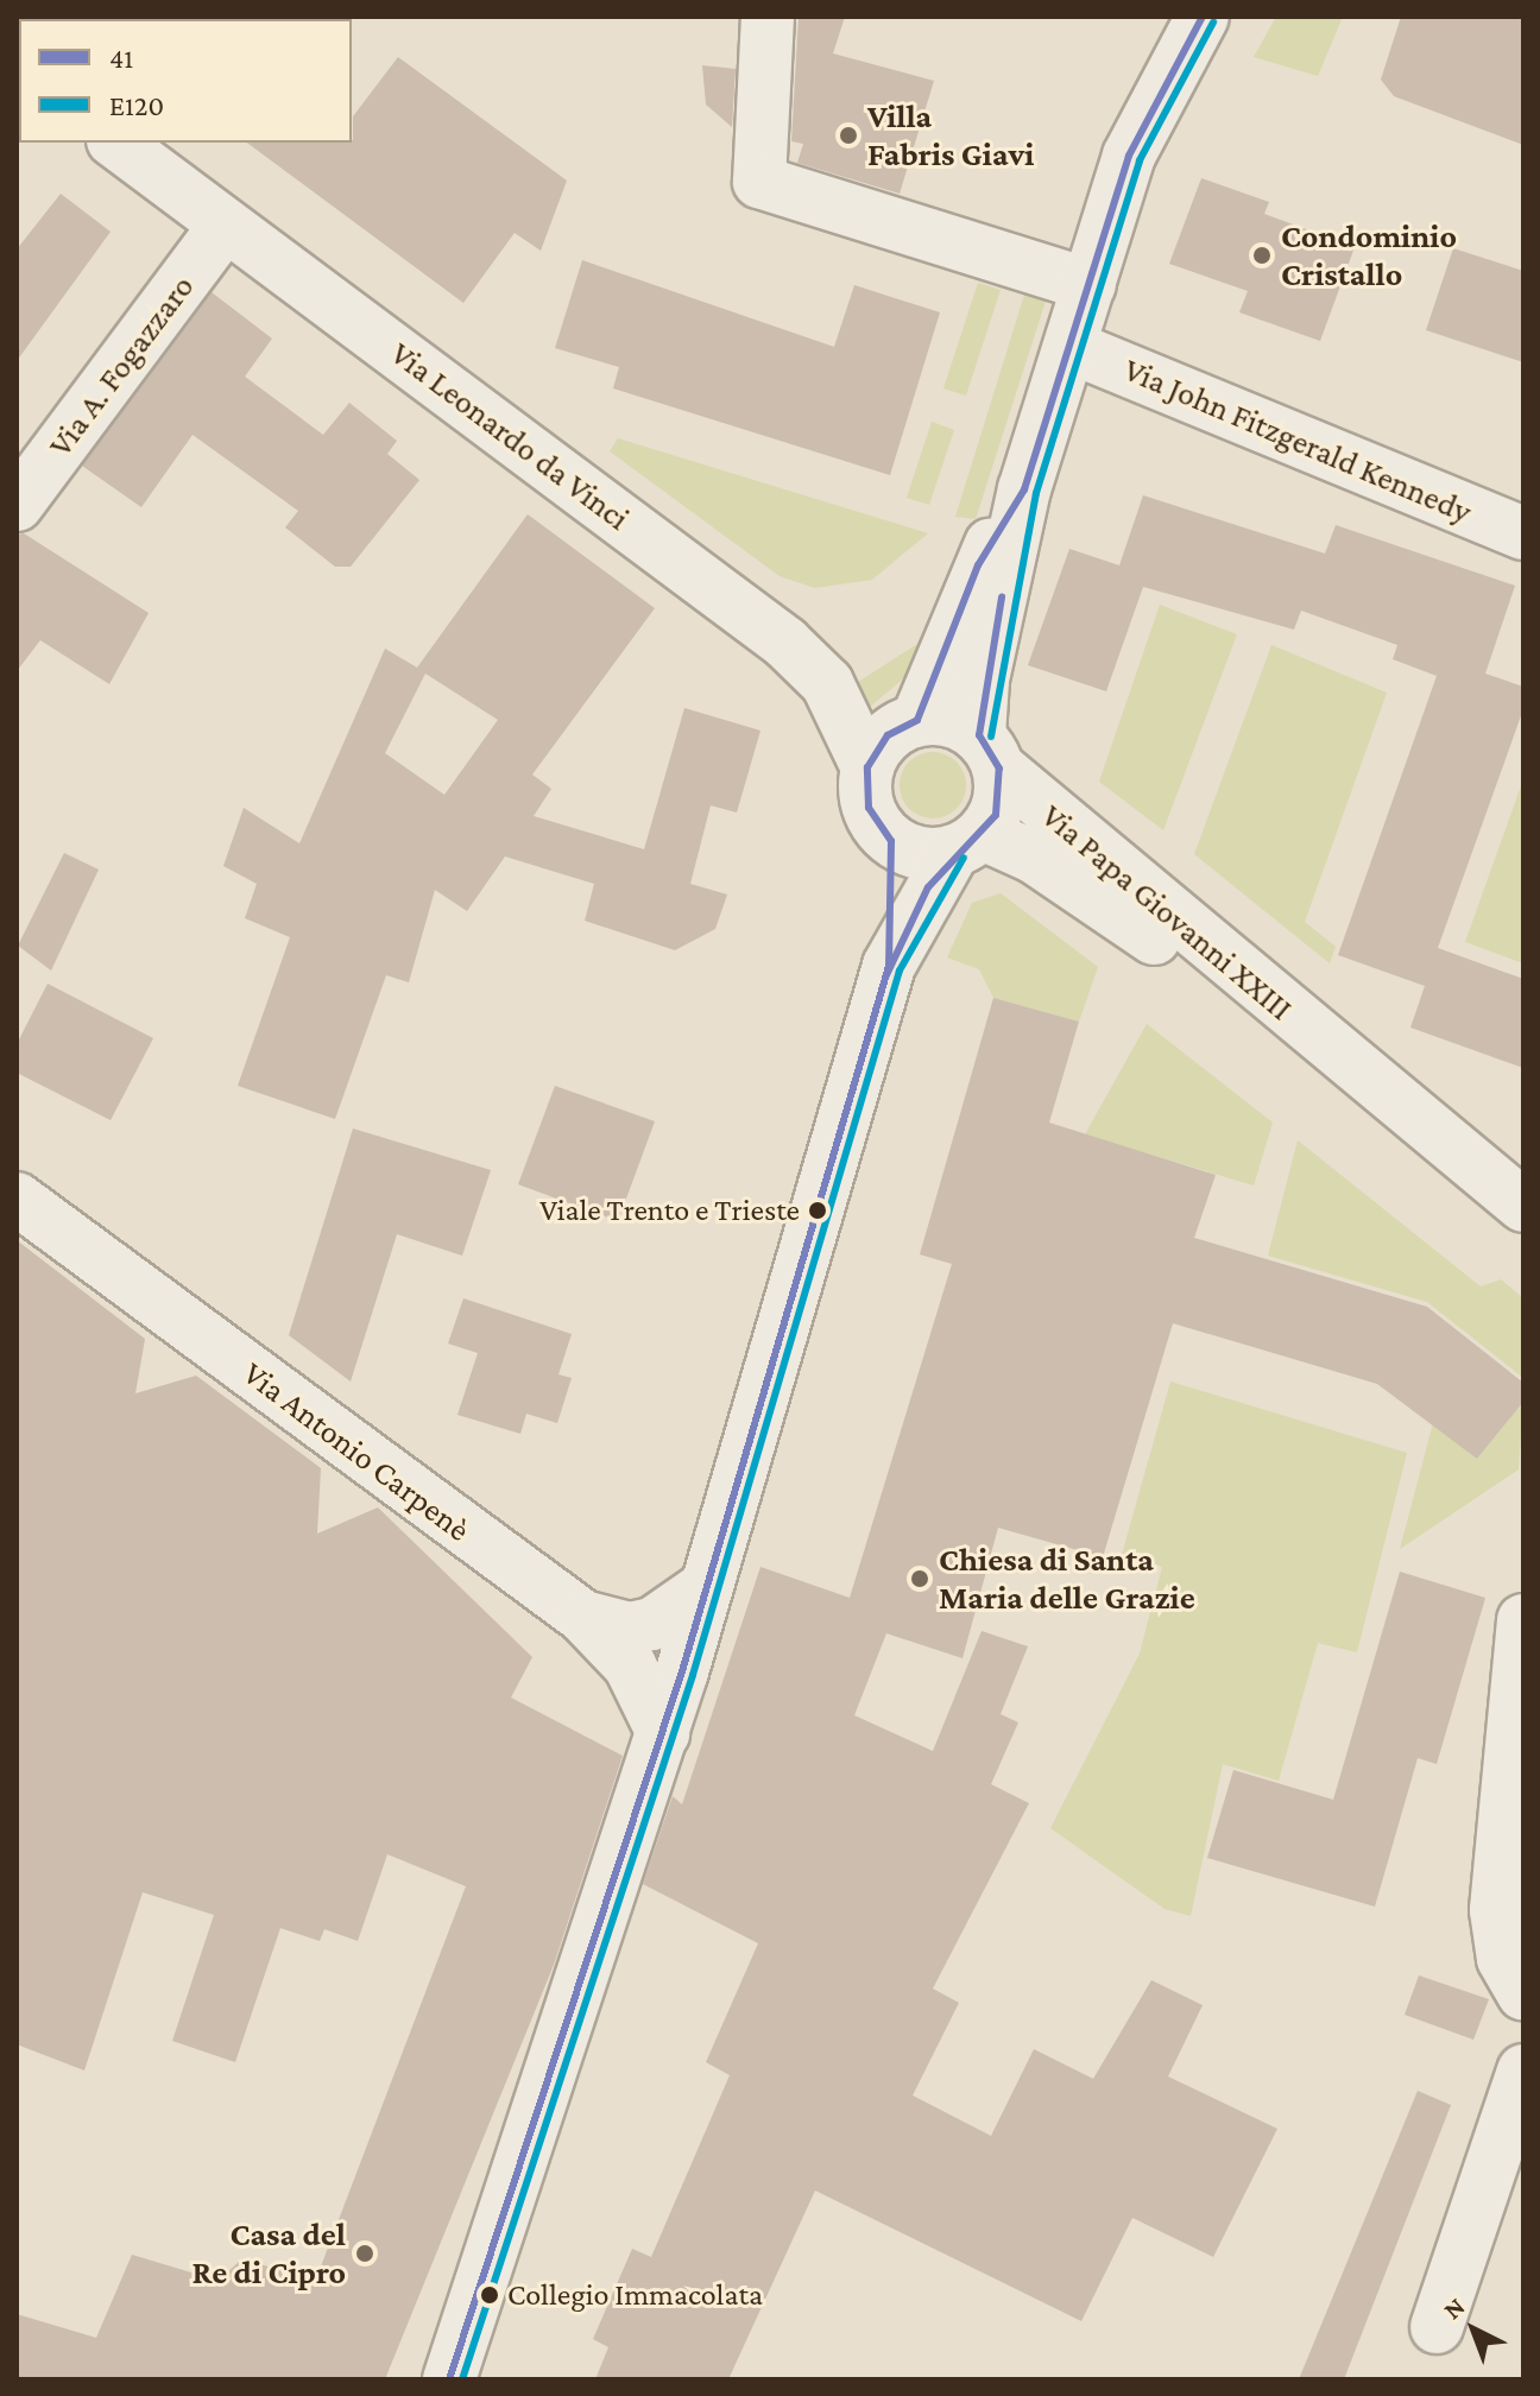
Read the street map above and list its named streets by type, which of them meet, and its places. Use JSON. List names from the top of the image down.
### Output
{
  "streets": {
    "street": [
      "Via A. Fogazzaro",
      "Via Leonardo da Vinci",
      "Via John Fitzgerald Kennedy",
      "Via Papa Giovanni XXIII",
      "Via Antonio Carpenè"
    ]
  },
  "crossings": [
    ["Via A. Fogazzaro", "Via Leonardo da Vinci"],
    ["Via Leonardo da Vinci", "Via Papa Giovanni XXIII"]
  ],
  "places": [
    "Villa Fabris Giavi",
    "Condominio Cristallo",
    "Viale Trento e Trieste",
    "Chiesa di Santa Maria delle Grazie",
    "Casa del Re di Cipro",
    "Collegio Immacolata"
  ],
  "lines": ["transit line 41", "transit line E120"],
  "legend": ["41", "E120"],
  "north": "top left"
}
